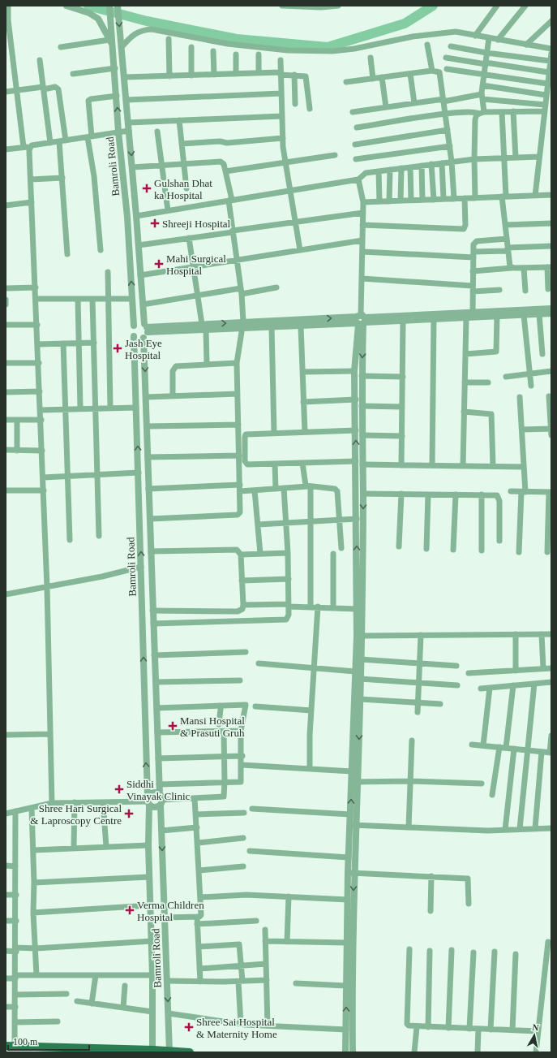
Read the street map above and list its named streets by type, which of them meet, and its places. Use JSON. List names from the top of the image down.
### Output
{
  "streets": {
    "street": ["Bamroli Road"]
  },
  "places": {
    "health": [
      "Gulshan Dhat ka Hospital",
      "Shreeji Hospital",
      "Mahi Surgical Hospital",
      "Jash Eye Hospital",
      "Mansi Hospital & Prasuti Gruh",
      "Siddhi Vinayak Clinic",
      "Shree Hari Surgical & Laproscopy Centre",
      "Verma Children Hospital",
      "Shree Sai Hospital & Maternity Home"
    ]
  },
  "scale_bar": "100 m",
  "north": "top"
}
